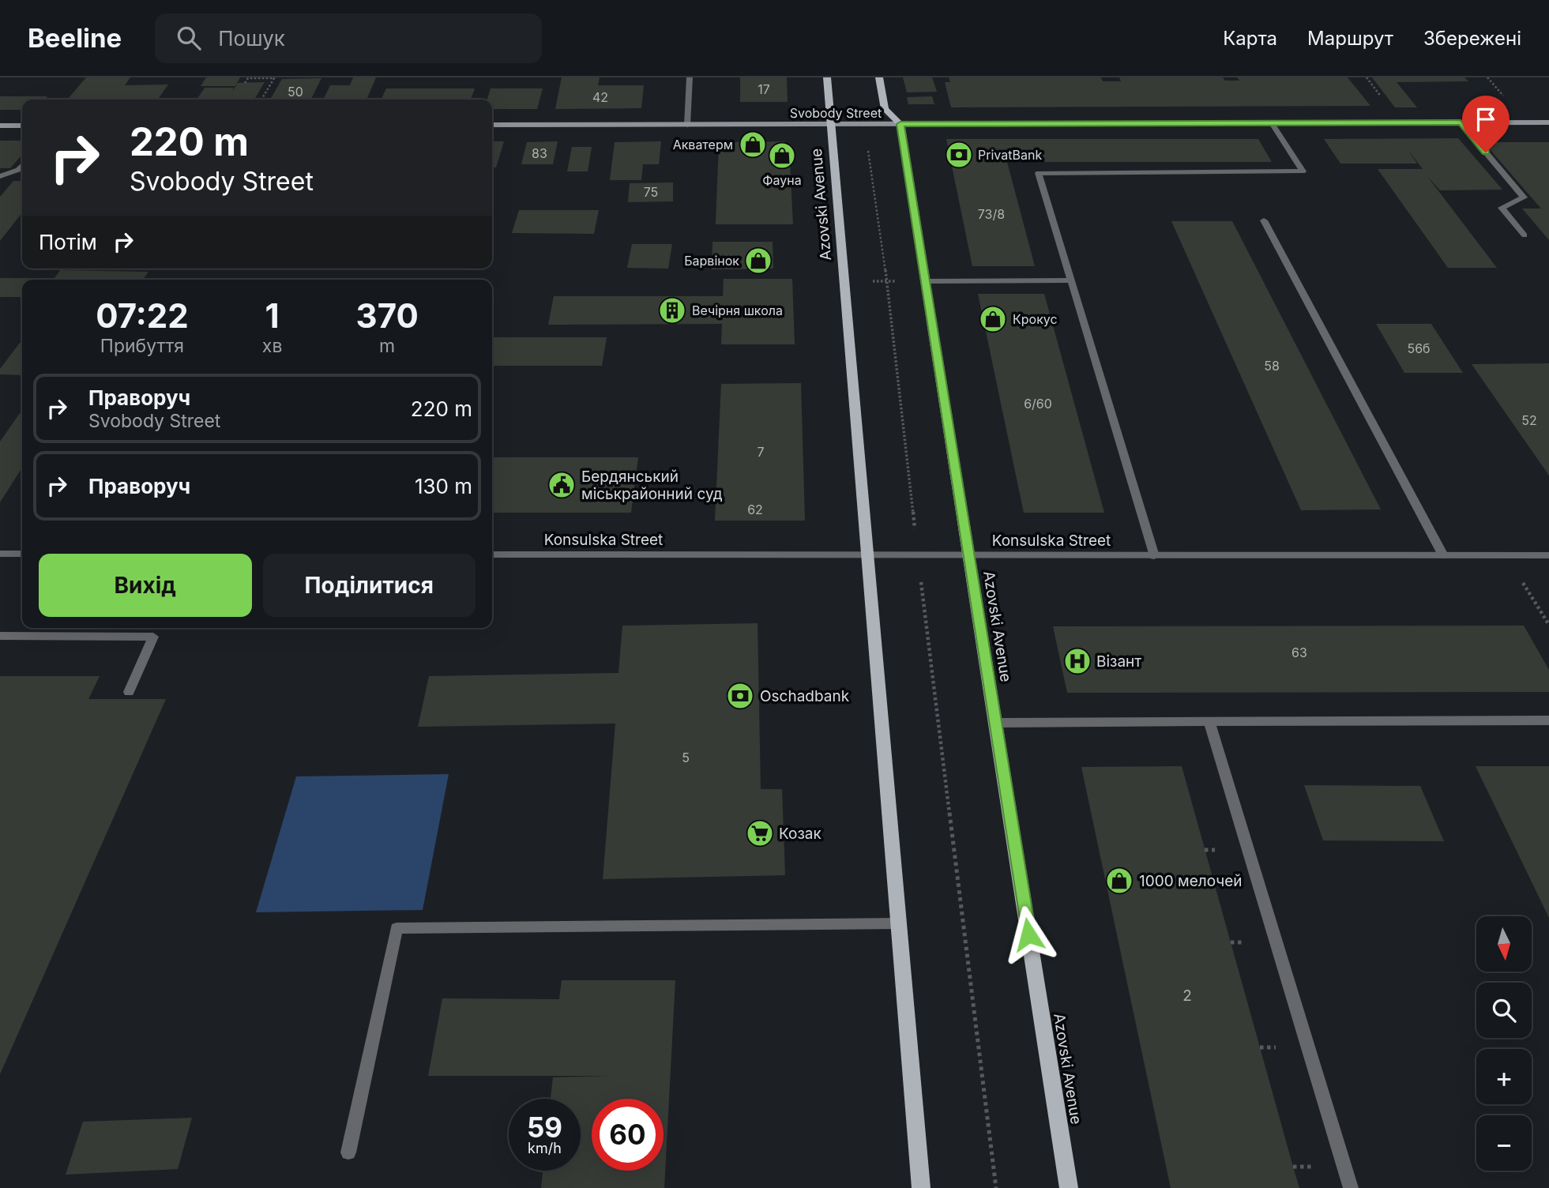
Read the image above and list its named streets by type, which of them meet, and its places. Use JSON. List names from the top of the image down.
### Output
{
  "streets": {
    "main road": ["Svobody Street", "Azovski Avenue"],
    "street": ["Konsulska Street"]
  },
  "crossings": [
    ["Svobody Street", "Azovski Avenue"],
    ["Azovski Avenue", "Konsulska Street"]
  ],
  "places": {
    "shop": [
      "Акватерм",
      "Фауна",
      "Барвінок",
      "Крокус",
      "1000 мелочей"
    ],
    "bank": ["PrivatBank", "Oschadbank"],
    "building": ["Вечірня школа"],
    "public building": ["Бердянський міськрайонний суд"],
    "hospital": ["Візант"],
    "supermarket": ["Козак"]
  },
  "house_numbers": [
    "17",
    "50",
    "42",
    "83",
    "75",
    "73/8",
    "56б",
    "58",
    "6/60",
    "52",
    "7",
    "62",
    "63",
    "5",
    "2"
  ],
  "north": "bottom",
  "page": {
    "header": "Beeline",
    "search": "Пошук",
    "nav": ["Карта", "Маршрут", "Збережені"],
    "turn": ["220 m", "Svobody Street"],
    "then": "Потім",
    "eta": [
      "07:22",
      "Прибуття",
      "1",
      "хв",
      "370",
      "m"
    ],
    "list": [
      {
        "name": "Праворуч",
        "note": "Svobody Street",
        "value": "220 m"
      },
      {
        "name": "Праворуч",
        "value": "130 m"
      }
    ],
    "buttons": ["Вихід", "Поділитися"],
    "map_buttons": ["+", "−"],
    "speed": "59 km/h",
    "limit": "60"
  }
}
